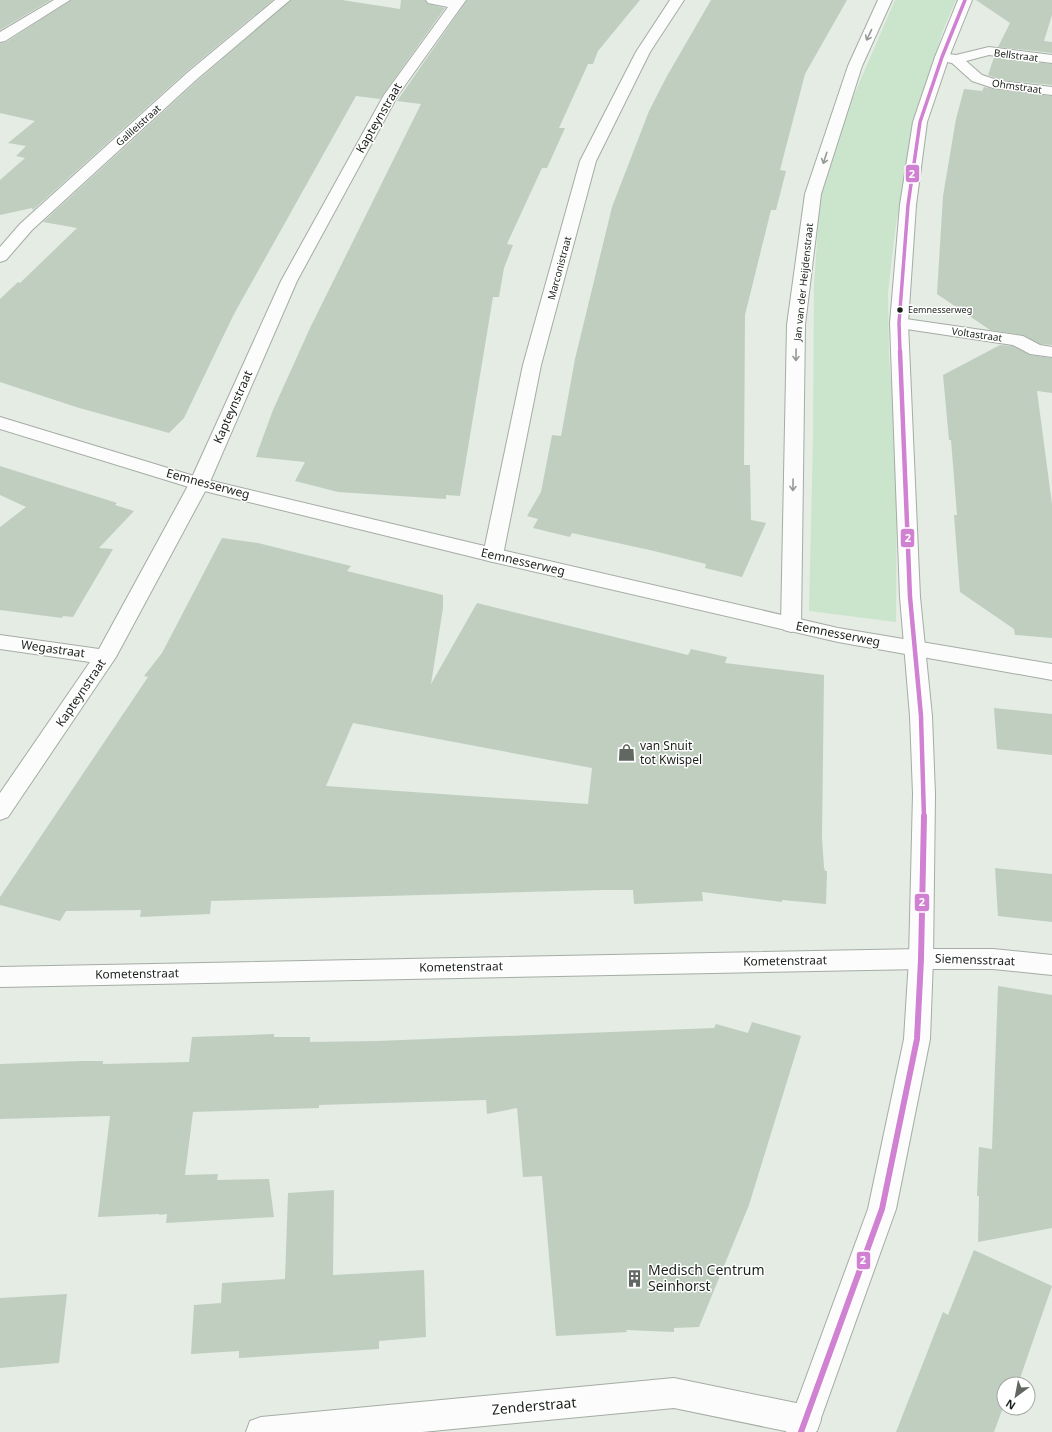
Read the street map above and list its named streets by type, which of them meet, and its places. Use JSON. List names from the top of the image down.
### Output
{
  "streets": {
    "street": [
      "Bellstraat",
      "Ohmstraat",
      "Kapteynstraat",
      "Galileistraat",
      "Marconistraat",
      "Jan van der Heijdenstraat",
      "Voltastraat",
      "Eemnesserweg",
      "Wegastraat",
      "Siemensstraat",
      "Kometenstraat",
      "Zenderstraat"
    ]
  },
  "crossings": [
    ["Bellstraat", "Ohmstraat"],
    ["Kapteynstraat", "Eemnesserweg"],
    ["Kapteynstraat", "Wegastraat"],
    ["Marconistraat", "Eemnesserweg"],
    ["Jan van der Heijdenstraat", "Eemnesserweg"],
    ["Siemensstraat", "Kometenstraat"]
  ],
  "places": {
    "other": ["Eemnesserweg"],
    "shop": ["van Snuit tot Kwispel"],
    "building": ["Medisch Centrum Seinhorst"]
  },
  "lines": ["transit line 2"],
  "north": "bottom left"
}
